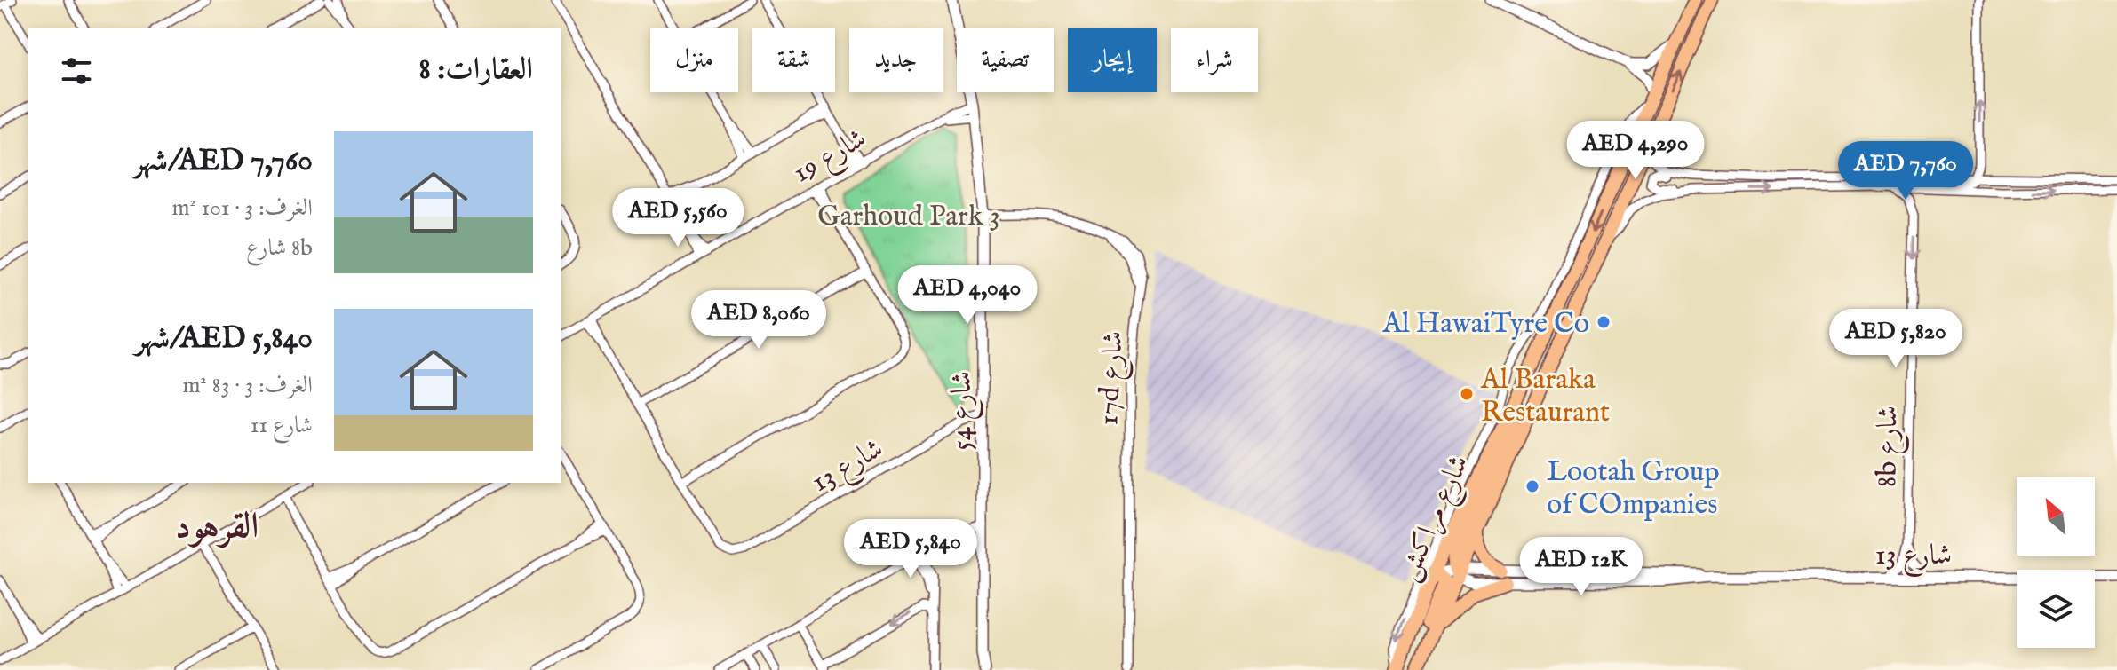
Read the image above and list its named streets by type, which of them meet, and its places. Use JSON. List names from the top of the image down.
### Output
{
  "streets": {
    "main road": ["شارع مراكش"],
    "street": [
      "شارع 19",
      "17d شارع",
      "شارع 54",
      "8b شارع",
      "شارع 13"
    ]
  },
  "crossings": [
    ["شارع 19", "شارع 54"],
    ["17d شارع", "شارع 54"],
    ["شارع 54", "شارع 13"],
    ["8b شارع", "شارع 13"],
    ["شارع 13", "شارع مراكش"]
  ],
  "one_way": ["8b شارع"],
  "districts": ["القرهود"],
  "parks": ["Garhoud Park 3"],
  "places": ["Al HawaiTyre Co", "Al Baraka Restaurant", "Lootah Group of COmpanies"],
  "north": "top left",
  "page": {
    "chip": [
      "شراء",
      "إيجار",
      "تصفية",
      "جديد",
      "شقة",
      "منزل"
    ],
    "heading": "العقارات: 8",
    "list": [
      {
        "name": "AED 7,760/شهر",
        "note": "الغرف: 3 · 101 m² · 8b شارع"
      },
      {
        "name": "AED 5,840/شهر",
        "note": "الغرف: 3 · 83 m² · شارع 11"
      }
    ],
    "price": [
      "AED 4,290",
      "AED 7,760",
      "AED 5,560",
      "AED 4,040",
      "AED 8,060",
      "AED 5,820",
      "AED 5,840",
      "AED 12K"
    ]
  }
}
